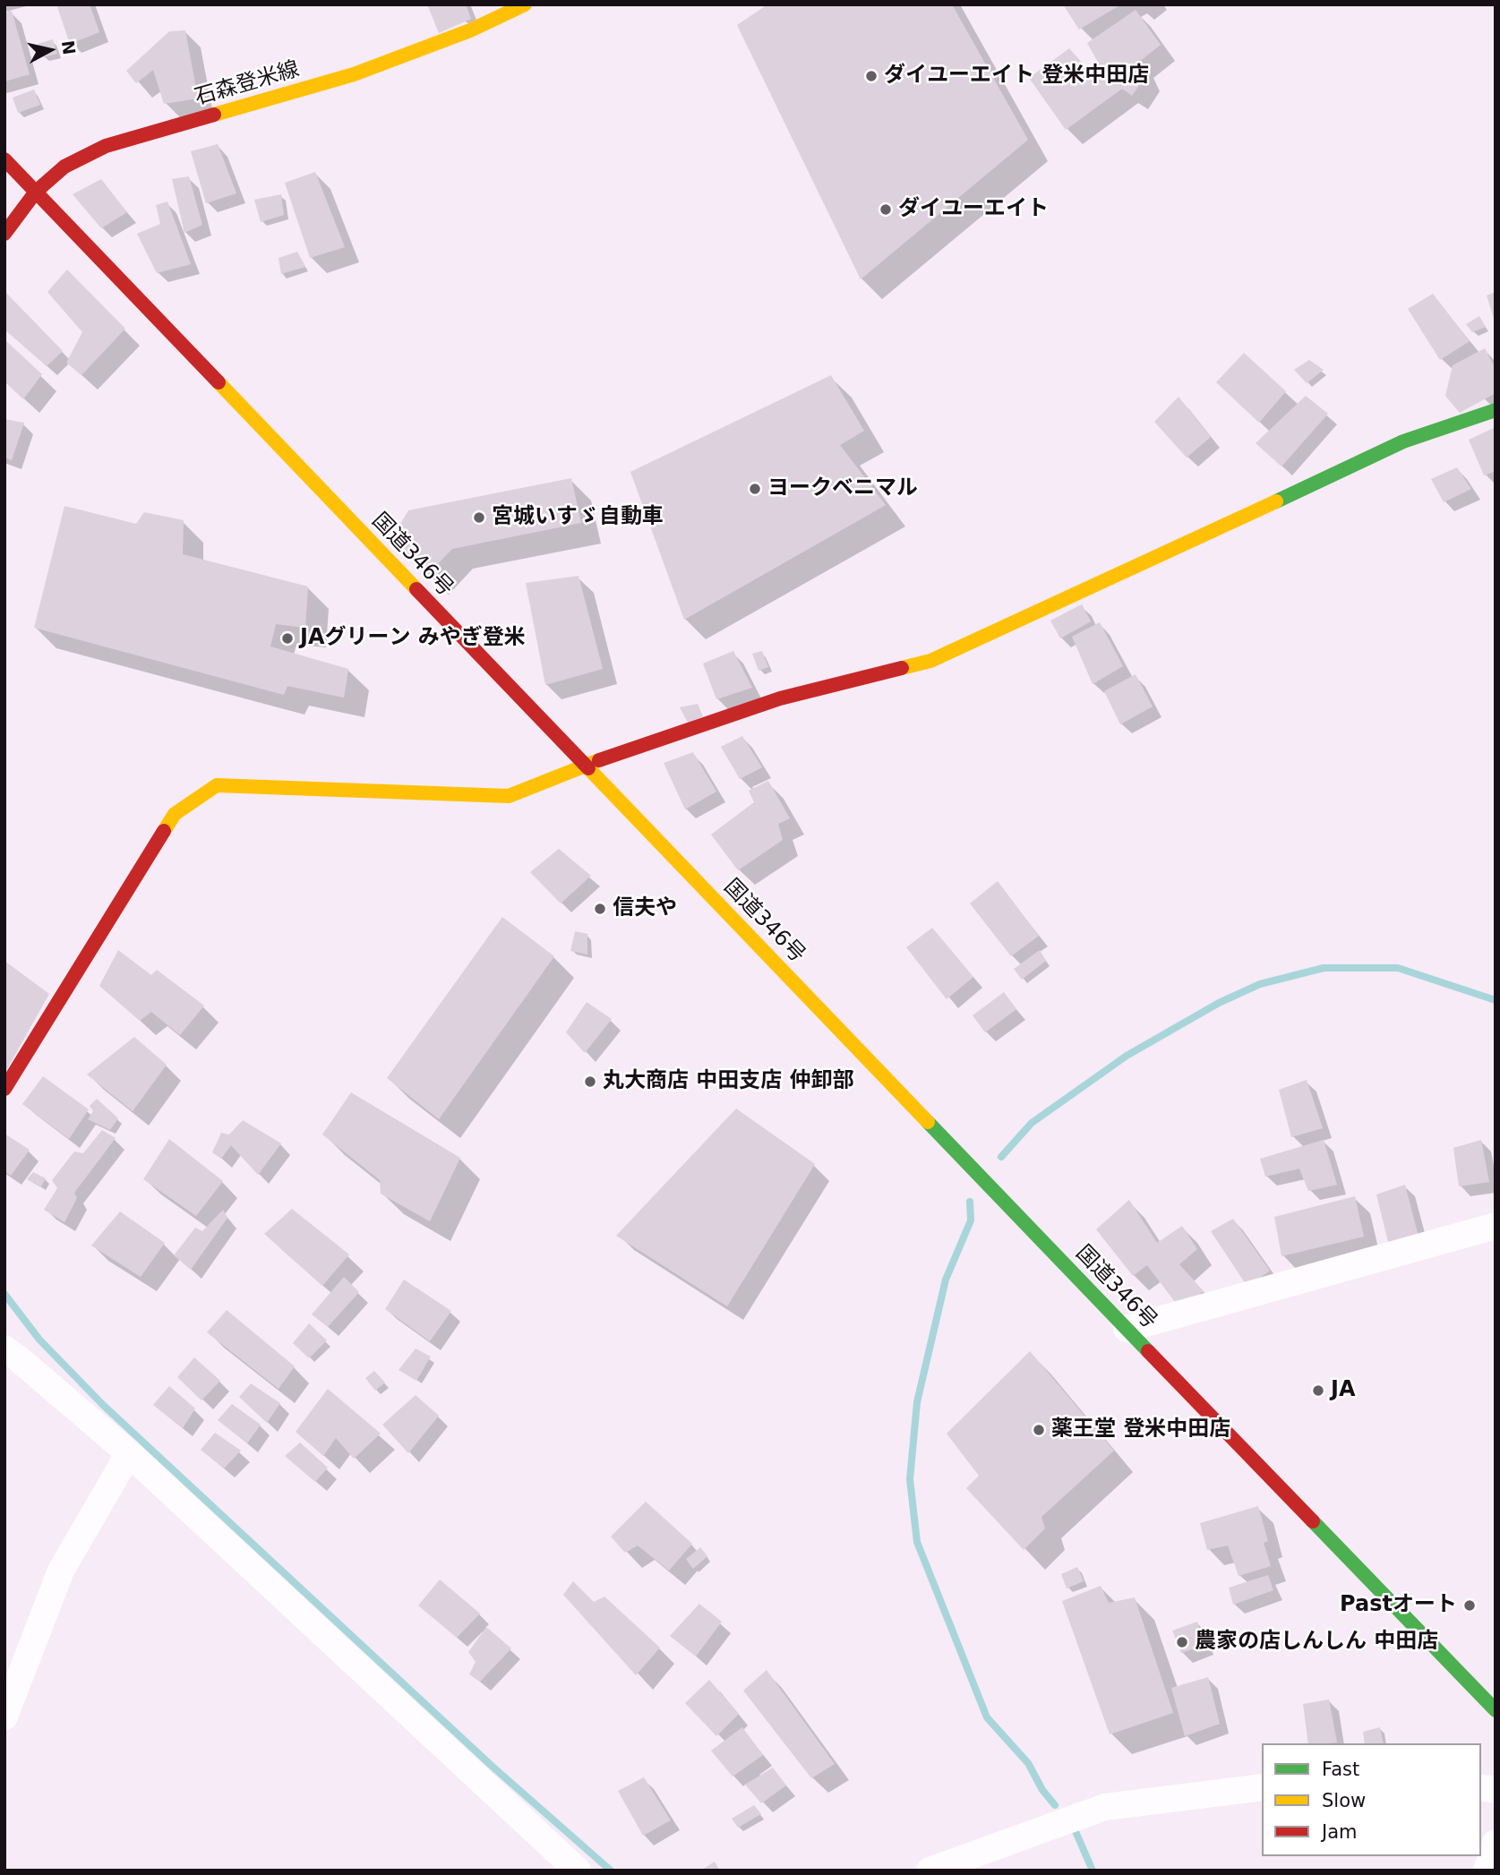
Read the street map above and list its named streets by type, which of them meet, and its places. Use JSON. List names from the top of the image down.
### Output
{
  "streets": {
    "main road": ["石森登米線", "国道346号"]
  },
  "crossings": [
    ["石森登米線", "国道346号"]
  ],
  "places": [
    "ダイユーエイト 登米中田店",
    "ダイユーエイト",
    "ヨークベニマル",
    "宮城いすゞ自動車",
    "JAグリーン みやぎ登米",
    "信夫や",
    "丸大商店 中田支店 仲卸部",
    "JA",
    "薬王堂 登米中田店",
    "Pastオート",
    "農家の店しんしん 中田店"
  ],
  "legend": ["Fast", "Slow", "Jam"],
  "north": "right"
}
